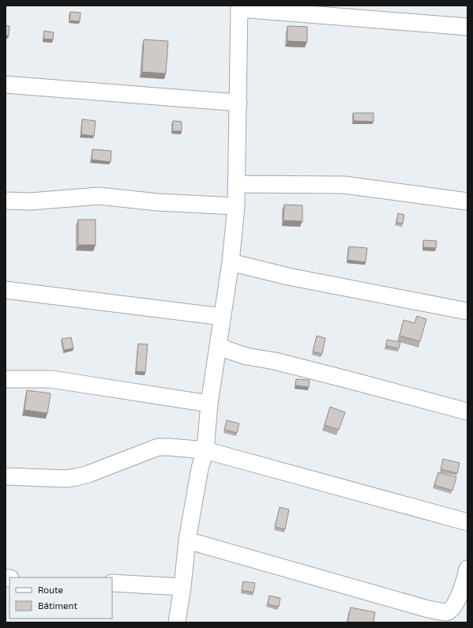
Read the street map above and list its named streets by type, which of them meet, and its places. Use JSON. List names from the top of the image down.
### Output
{
  "legend": ["Route", "Bâtiment"]
}
